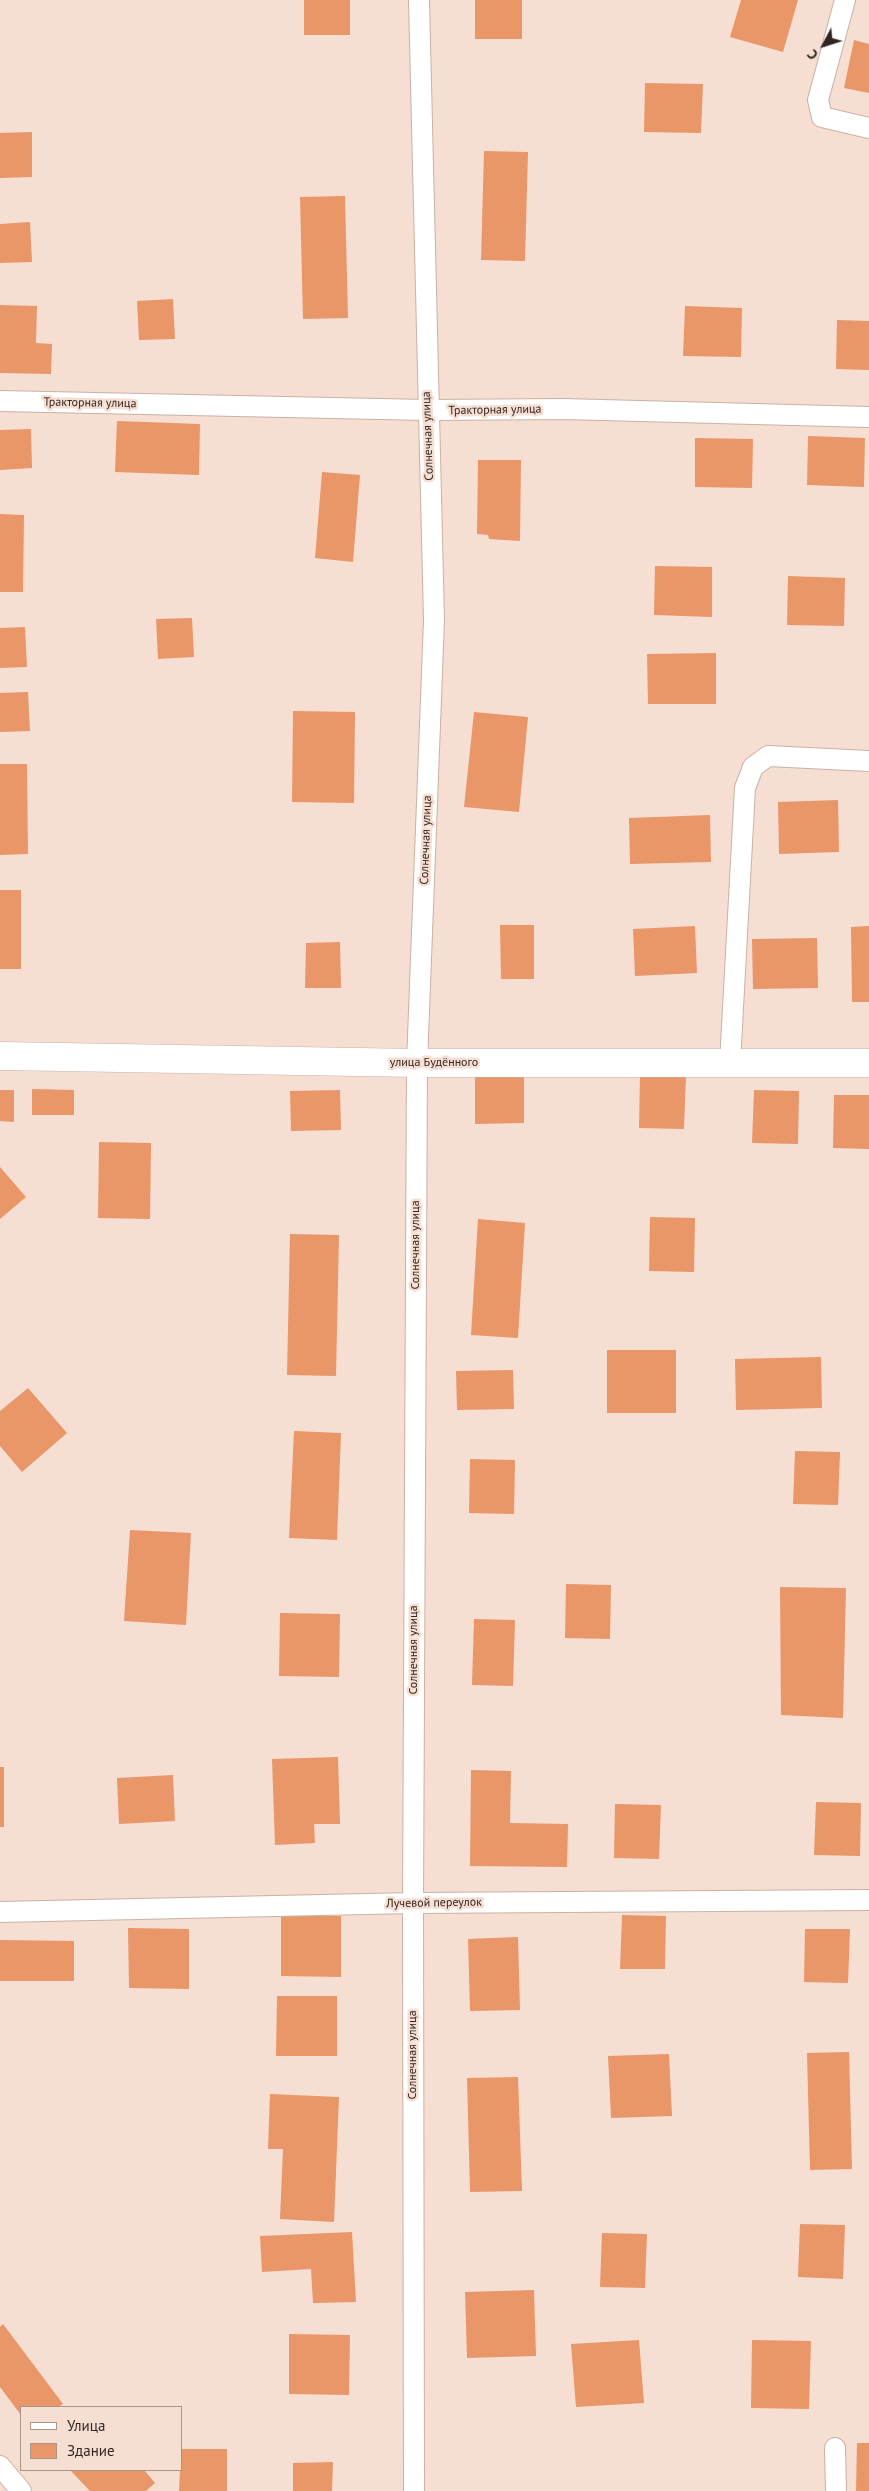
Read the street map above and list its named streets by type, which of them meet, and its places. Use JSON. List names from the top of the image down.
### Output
{
  "streets": {
    "street": ["улица Будённого"],
    "lane": ["Тракторная улица", "Солнечная улица", "Лучевой переулок"]
  },
  "crossings": [
    ["Тракторная улица", "Солнечная улица"],
    ["Солнечная улица", "улица Будённого"],
    ["Солнечная улица", "Лучевой переулок"]
  ],
  "legend": ["Улица", "Здание"],
  "north": "bottom left"
}
